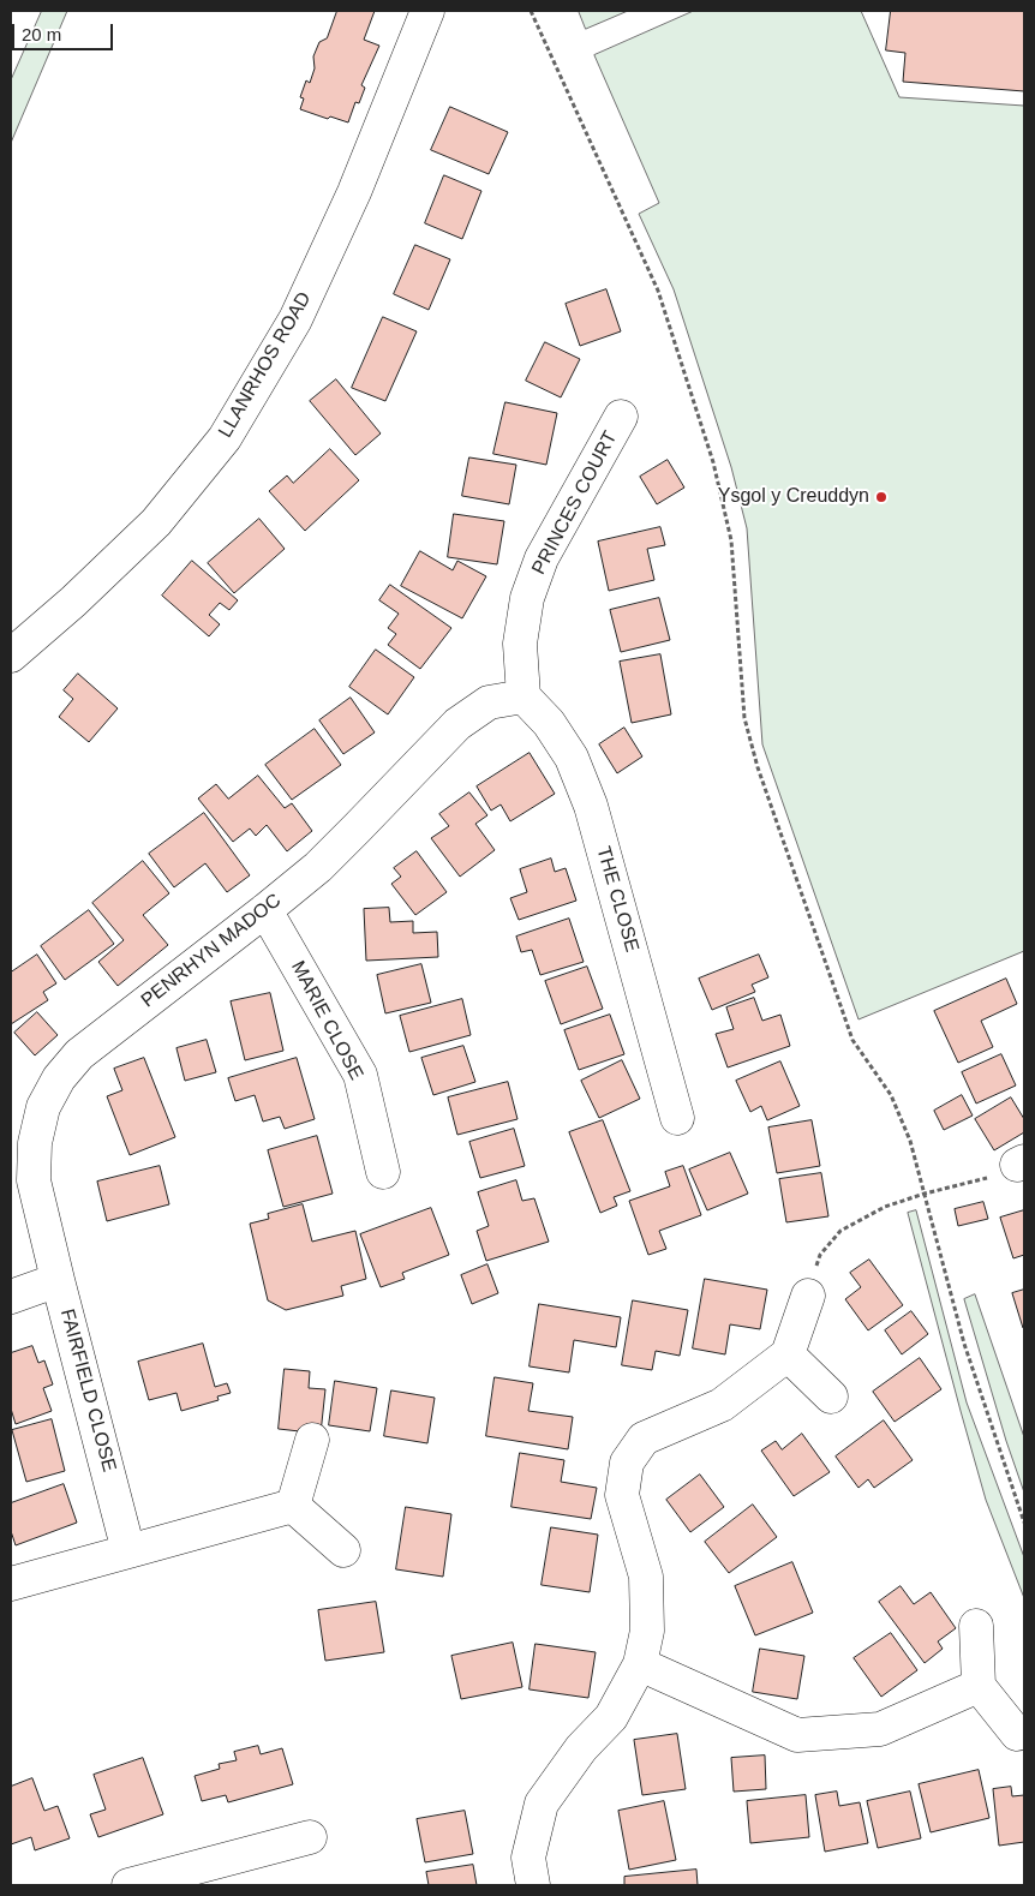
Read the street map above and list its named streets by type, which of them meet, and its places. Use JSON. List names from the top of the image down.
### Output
{
  "streets": {
    "street": [
      "LLANRHOS ROAD",
      "PRINCES COURT",
      "THE CLOSE",
      "PENRHYN MADOC",
      "MARIE CLOSE",
      "FAIRFIELD CLOSE"
    ]
  },
  "crossings": [
    ["PRINCES COURT", "THE CLOSE"],
    ["PRINCES COURT", "PENRHYN MADOC"],
    ["THE CLOSE", "PENRHYN MADOC"],
    ["PENRHYN MADOC", "MARIE CLOSE"],
    ["PENRHYN MADOC", "FAIRFIELD CLOSE"]
  ],
  "places": ["Ysgol y Creuddyn"],
  "scale_bar": "20 m"
}
